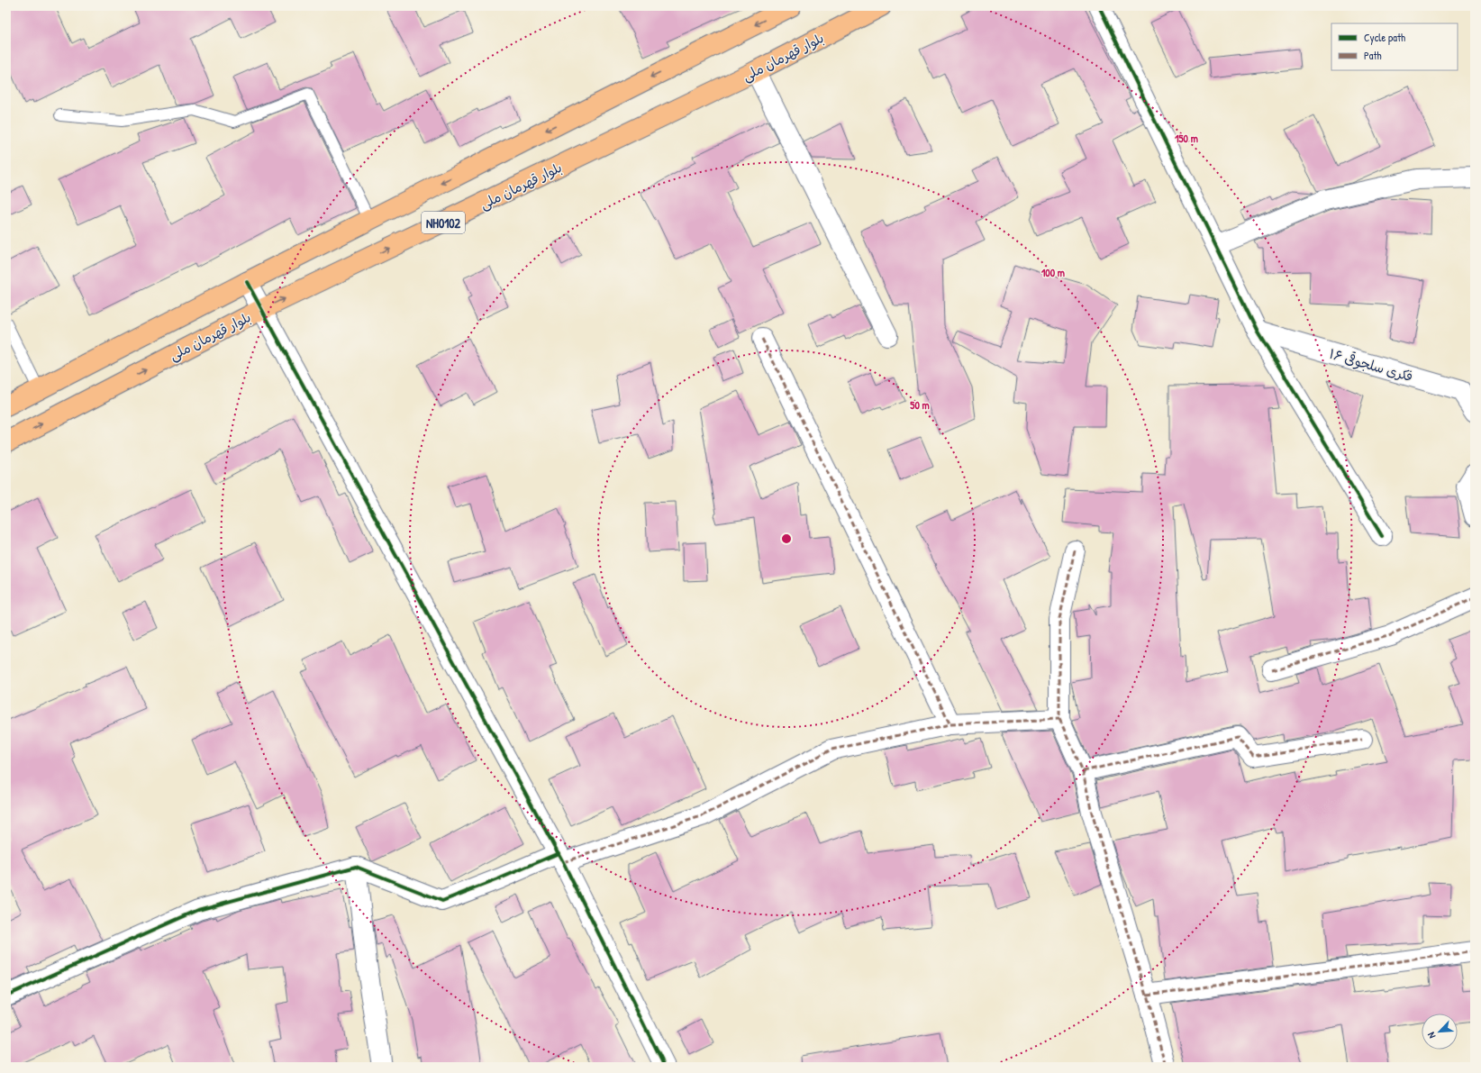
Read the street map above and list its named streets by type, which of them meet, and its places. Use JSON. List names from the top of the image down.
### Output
{
  "streets": {
    "highway": ["بلوار قهرمان ملی", "NH0102"],
    "street": ["فکری سلجوقی ۱۶"]
  },
  "legend": ["Cycle path", "Path"],
  "north": "bottom left",
  "rings": ["150 m", "100 m", "50 m"]
}
